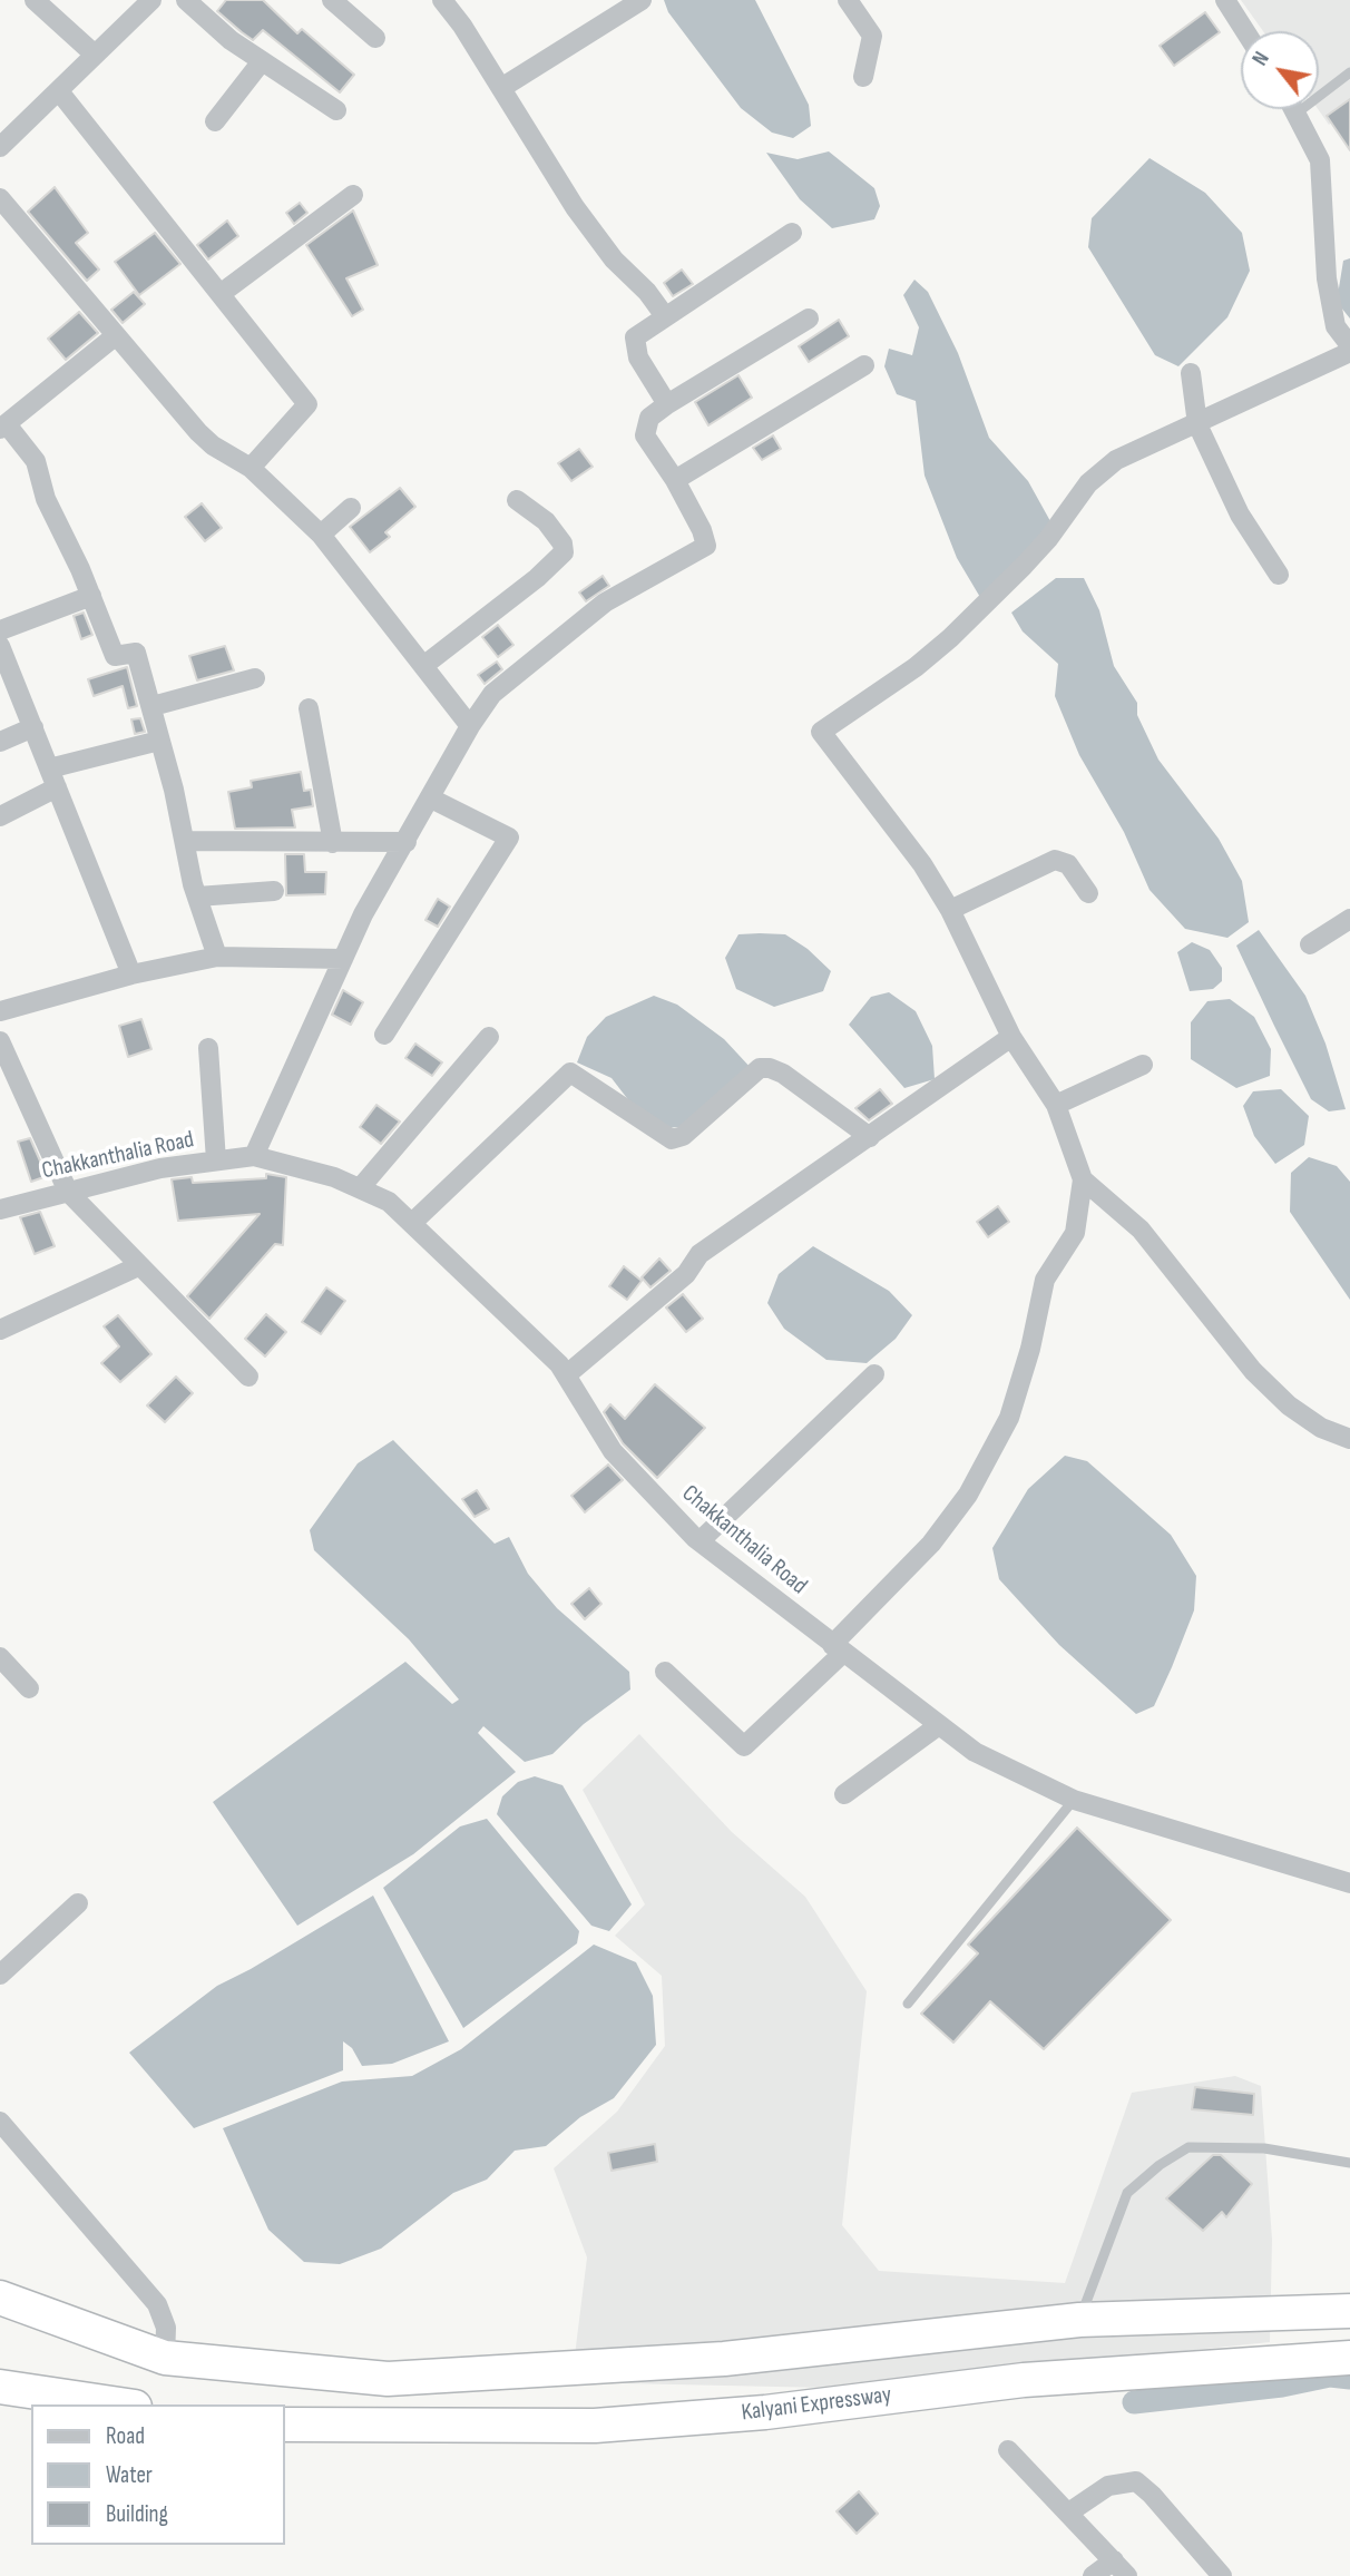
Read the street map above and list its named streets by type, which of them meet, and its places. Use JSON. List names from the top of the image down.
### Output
{
  "streets": {
    "highway": ["Kalyani Expressway"],
    "street": ["Chakkanthalia Road"]
  },
  "legend": ["Road", "Water", "Building"],
  "north": "top left"
}
